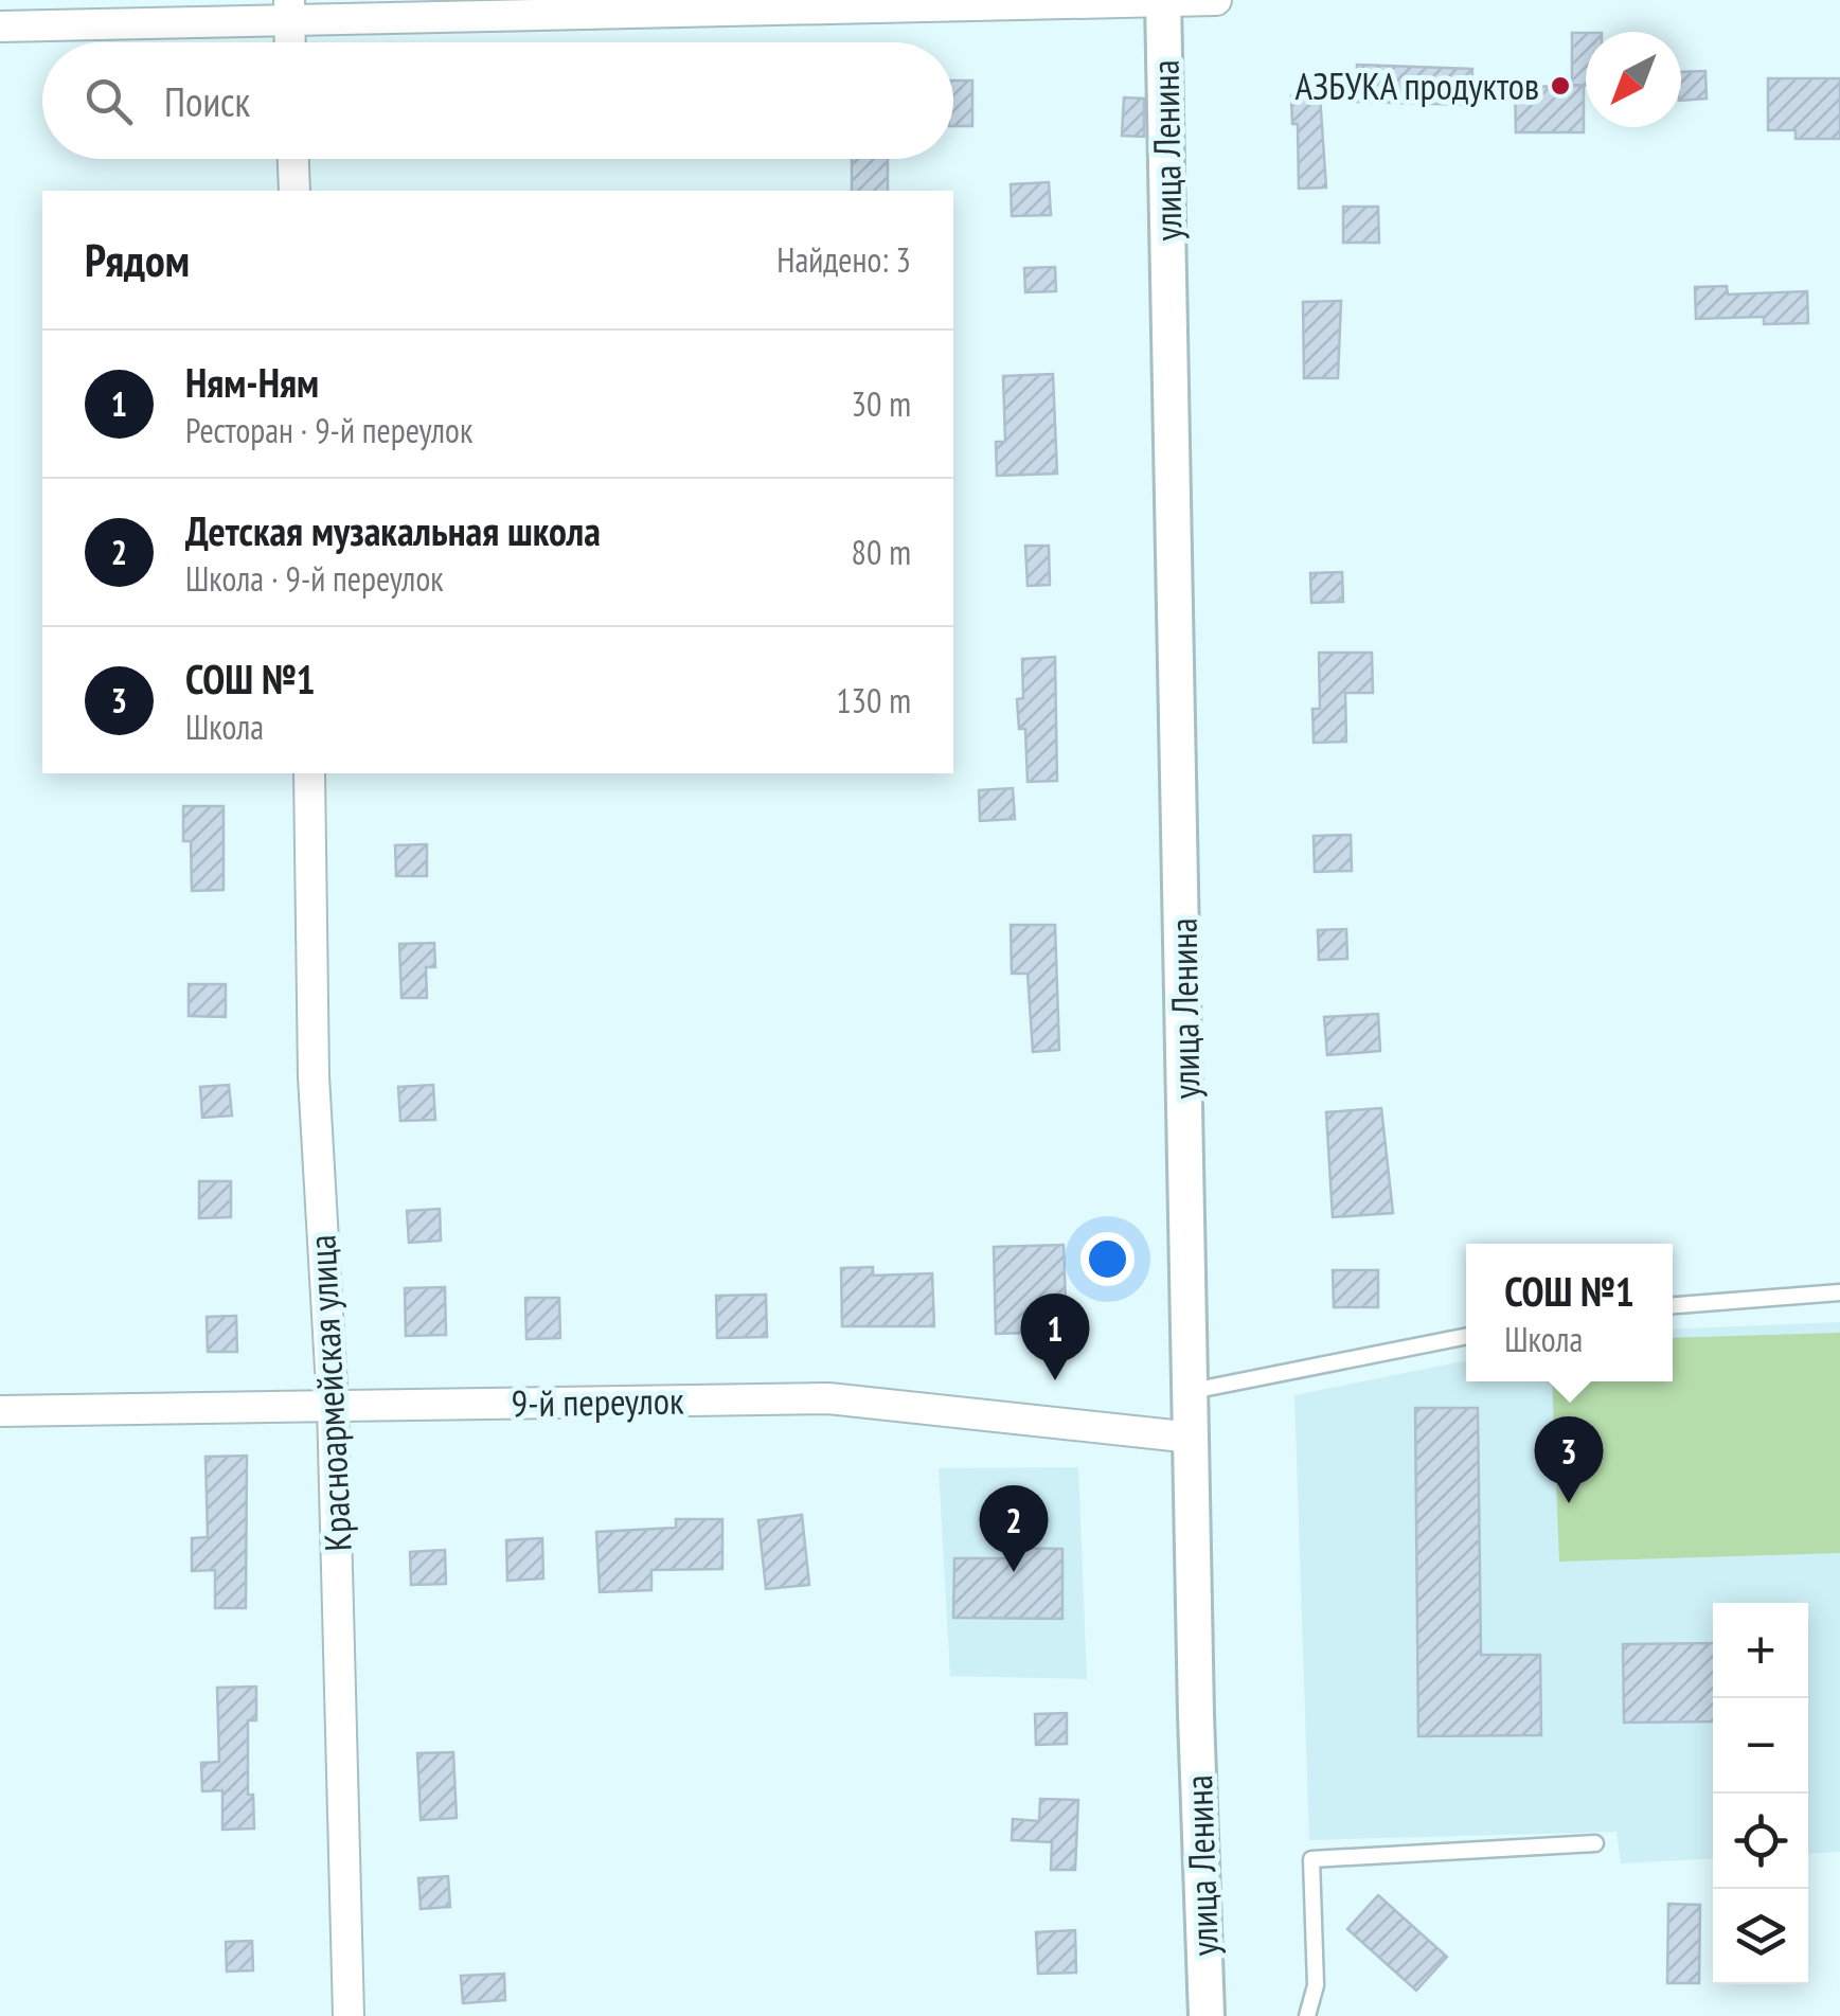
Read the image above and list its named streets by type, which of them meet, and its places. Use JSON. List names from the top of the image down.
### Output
{
  "streets": {
    "street": ["улица Ленина", "Красноармейская улица", "9-й переулок"]
  },
  "crossings": [
    ["улица Ленина", "9-й переулок"],
    ["Красноармейская улица", "9-й переулок"]
  ],
  "places": ["АЗБУКА продуктов"],
  "north": "bottom left",
  "page": {
    "search": "Поиск",
    "heading": ["Рядом", "Найдено: 3"],
    "list": [
      {
        "mark": "1",
        "name": "Ням-Ням",
        "note": "Ресторан · 9-й переулок",
        "value": "30 m"
      },
      {
        "mark": "2",
        "name": "Детская музакальная школа",
        "note": "Школа · 9-й переулок",
        "value": "80 m"
      },
      {
        "mark": "3",
        "name": "СОШ №1",
        "note": "Школа",
        "value": "130 m"
      }
    ],
    "popup": ["СОШ №1", "Школа"],
    "pins": ["1", "3", "2"],
    "map_buttons": ["+", "−"]
  }
}
